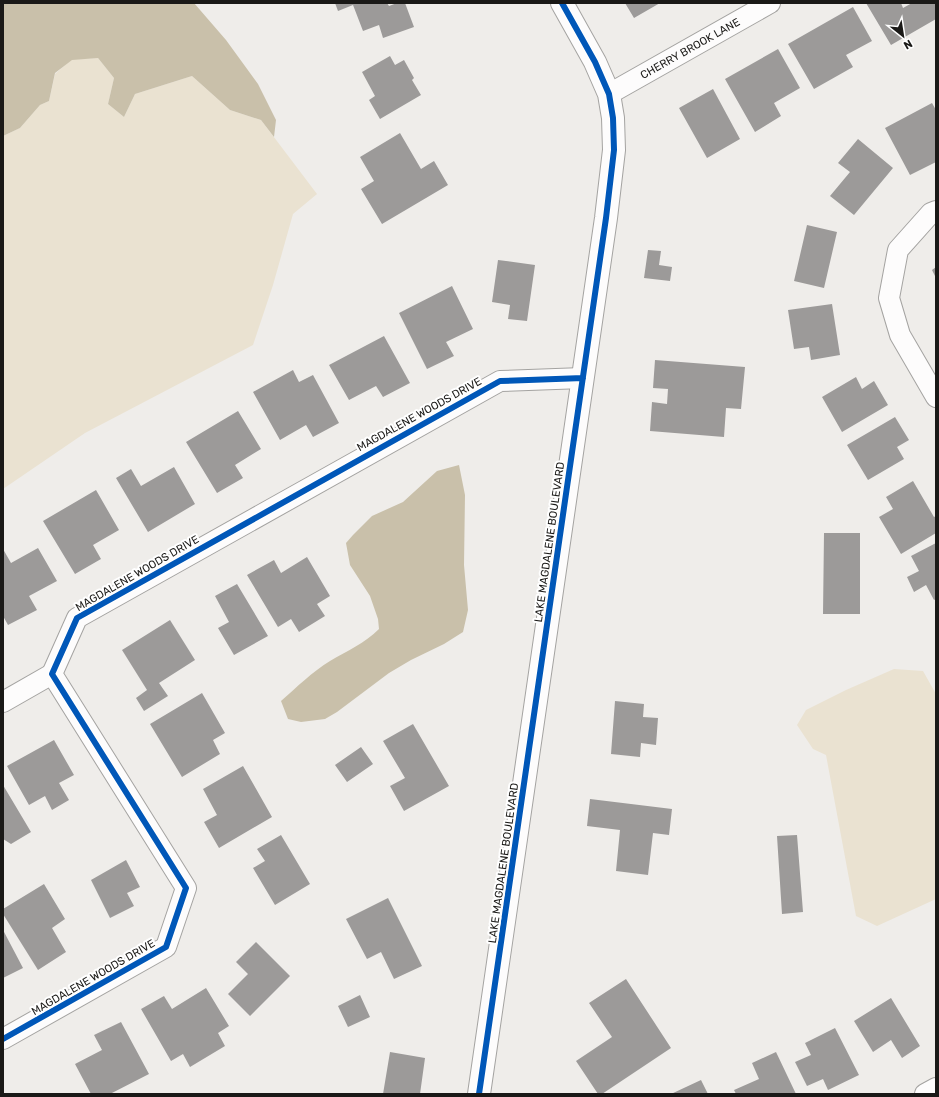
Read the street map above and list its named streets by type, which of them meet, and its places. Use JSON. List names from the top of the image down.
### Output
{
  "streets": {
    "street": ["CHERRY BROOK LANE", "MAGDALENE WOODS DRIVE", "LAKE MAGDALENE BOULEVARD"]
  },
  "crossings": [
    ["CHERRY BROOK LANE", "LAKE MAGDALENE BOULEVARD"],
    ["MAGDALENE WOODS DRIVE", "LAKE MAGDALENE BOULEVARD"]
  ],
  "north": "bottom right"
}
